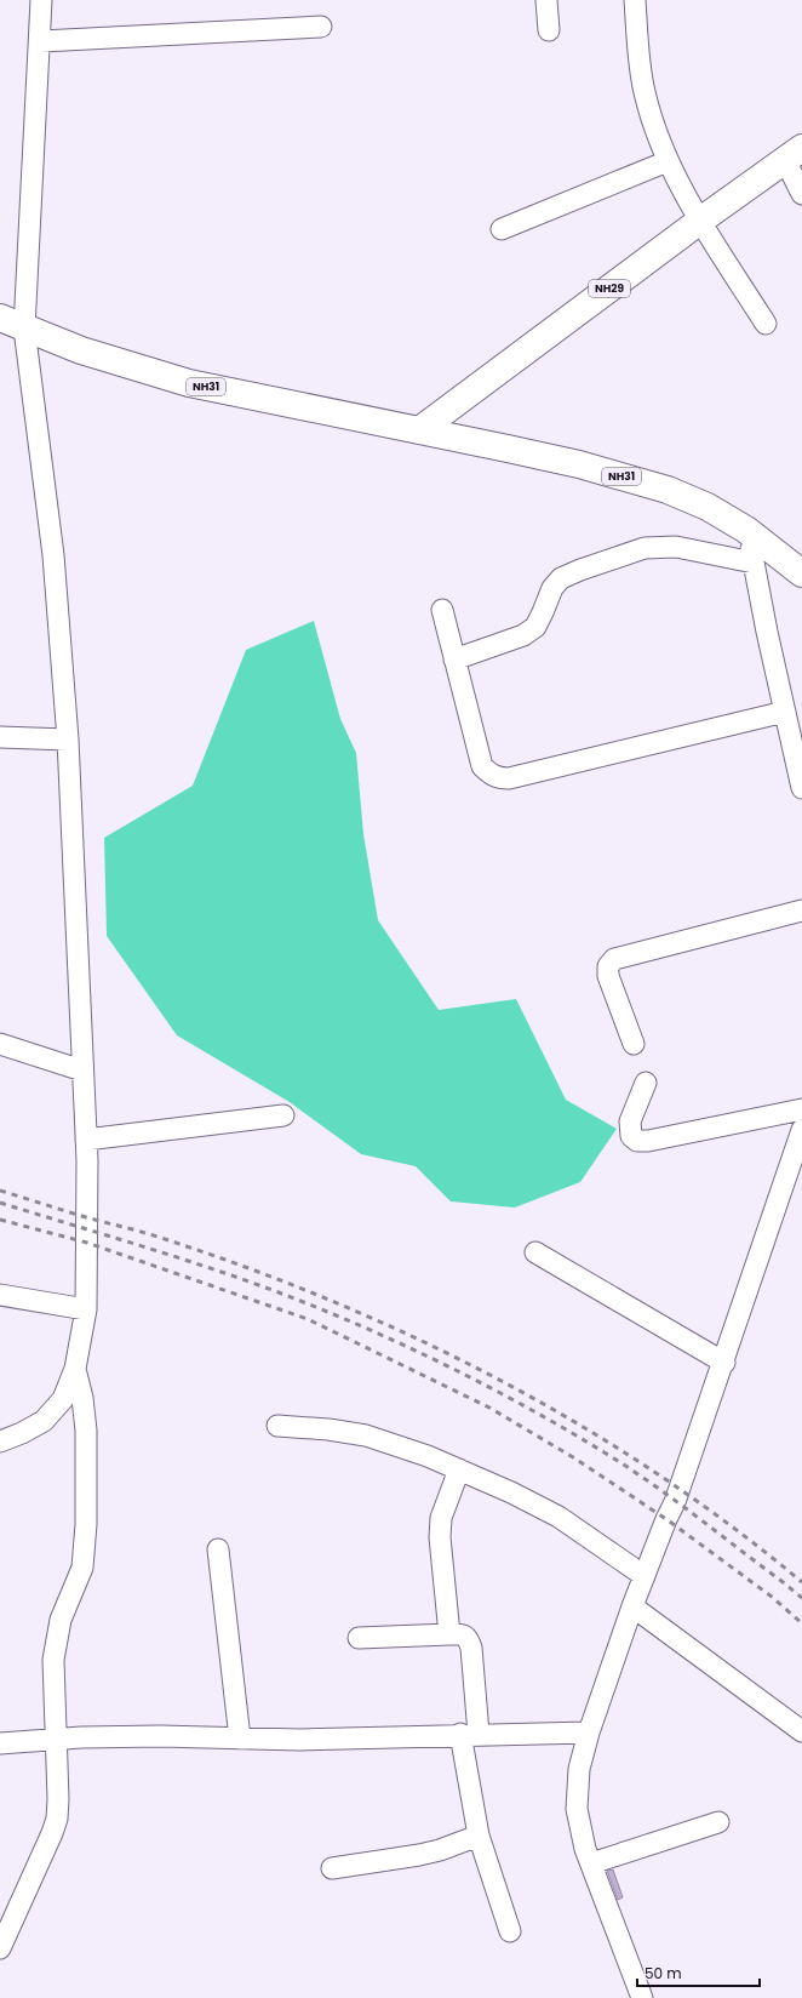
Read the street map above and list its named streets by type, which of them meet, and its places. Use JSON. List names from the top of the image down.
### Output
{
  "streets": {
    "highway": ["NH29", "NH31"]
  },
  "crossings": [
    ["NH29", "NH31"]
  ],
  "scale_bar": "50 m"
}
